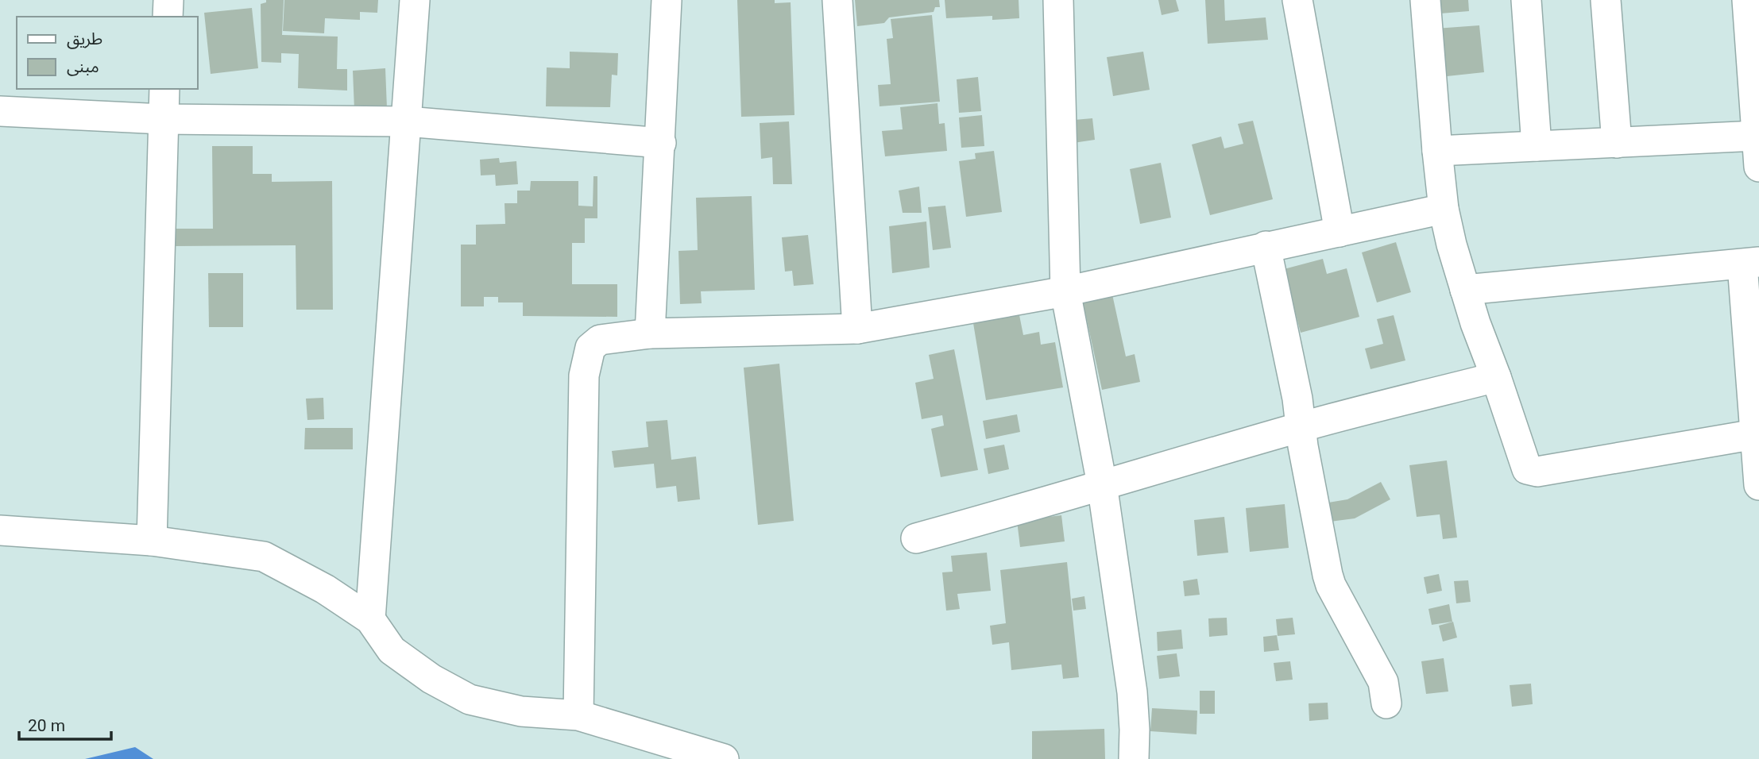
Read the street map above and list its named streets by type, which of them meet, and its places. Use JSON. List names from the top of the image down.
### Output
{
  "legend": ["طريق", "مبنى"],
  "scale_bar": "20 m"
}
